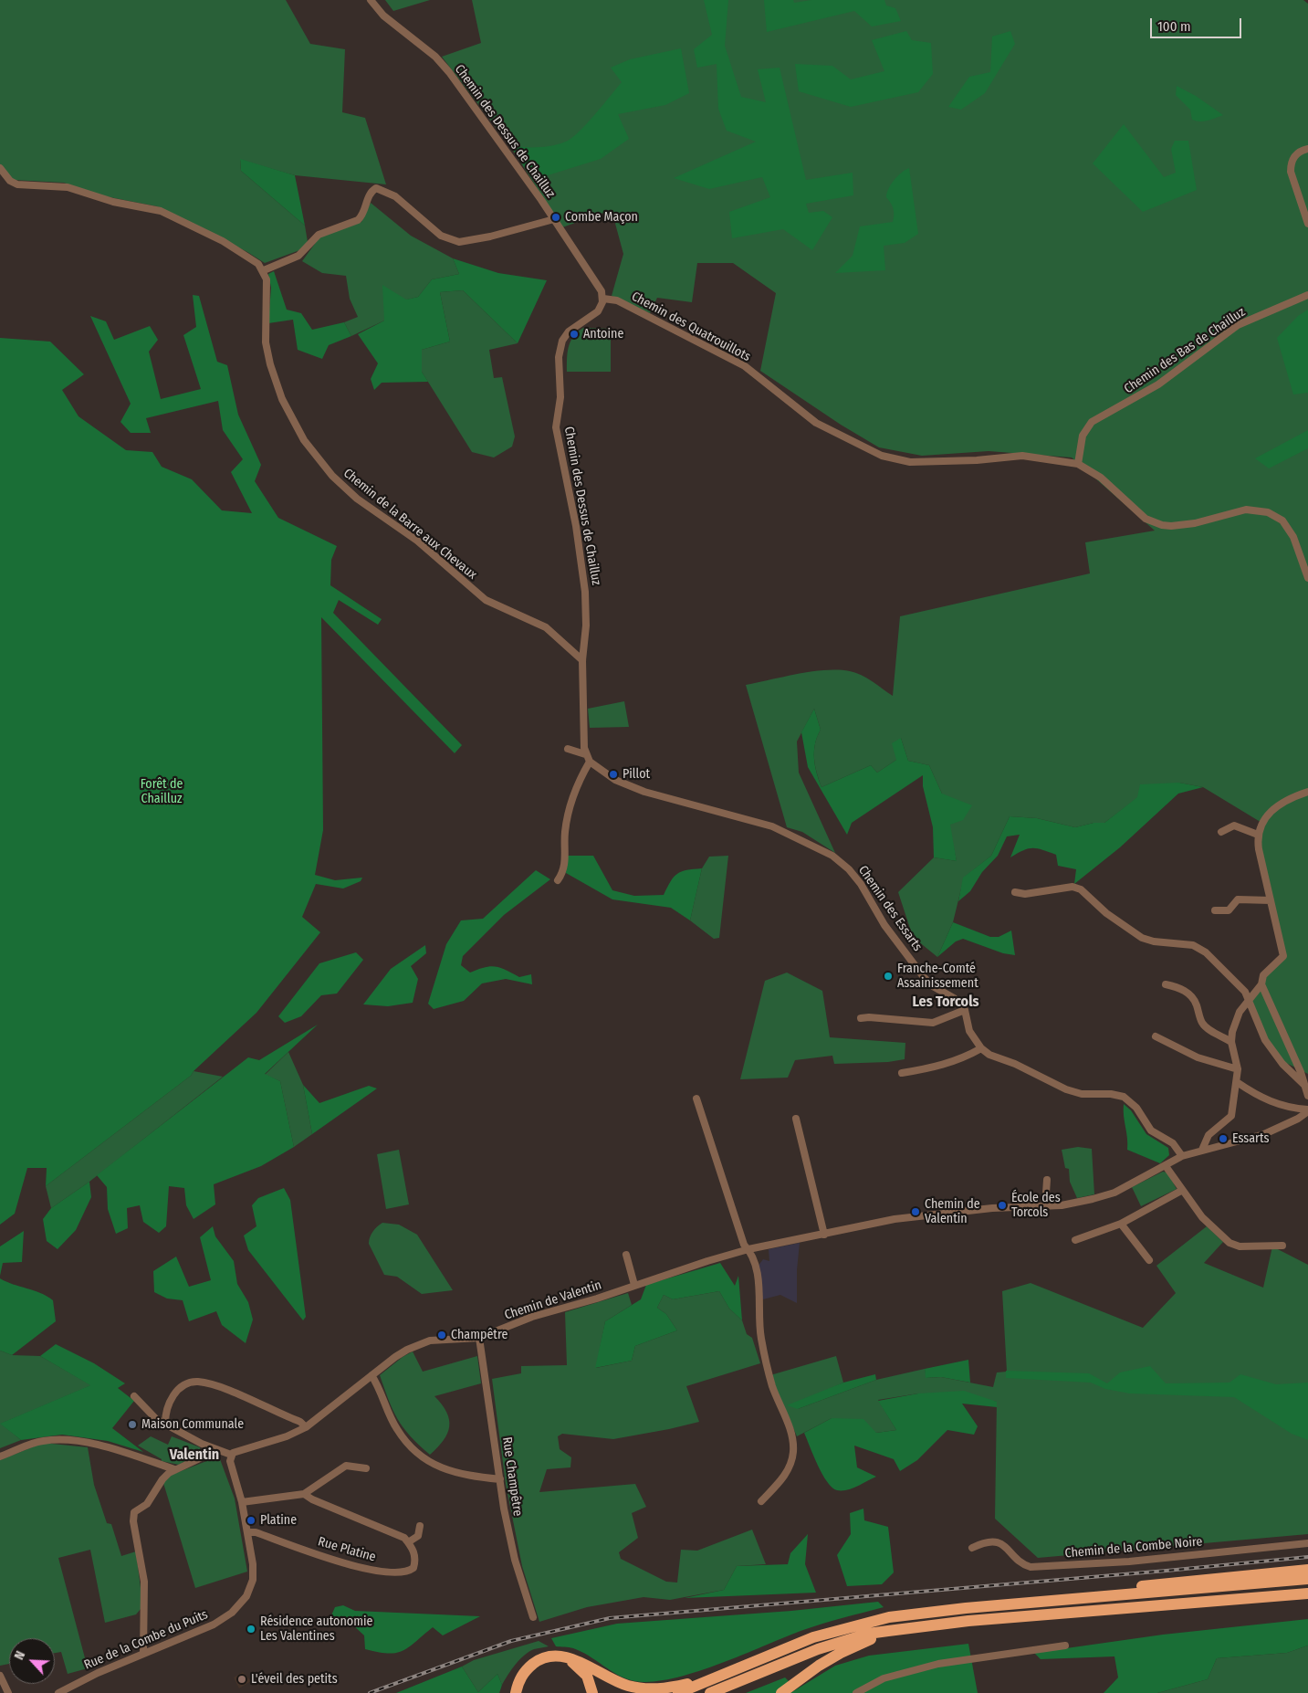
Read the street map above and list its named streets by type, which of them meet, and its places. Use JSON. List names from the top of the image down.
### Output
{
  "streets": {
    "street": [
      "Chemin des Dessus de Chailluz",
      "Chemin des Quatrouillots",
      "Chemin des Bas de Chailluz",
      "Chemin de la Barre aux Chevaux",
      "Chemin des Essarts",
      "Chemin de Valentin",
      "Rue Champêtre",
      "Chemin de la Combe Noire",
      "Rue Platine",
      "Rue de la Combe du Puits"
    ]
  },
  "crossings": [
    ["Chemin des Dessus de Chailluz", "Chemin des Quatrouillots"],
    ["Chemin des Dessus de Chailluz", "Chemin de la Barre aux Chevaux"],
    ["Chemin des Quatrouillots", "Chemin des Bas de Chailluz"],
    ["Chemin de Valentin", "Rue Champêtre"],
    ["Rue Platine", "Rue de la Combe du Puits"]
  ],
  "districts": ["Les Torcols", "Valentin"],
  "parks": ["Forêt de Chailluz"],
  "places": [
    "Combe Maçon",
    "Antoine",
    "Pillot",
    "Franche-Comté Assainissement",
    "Essarts",
    "École des Torcols",
    "Chemin de Valentin",
    "Champêtre",
    "Maison Communale",
    "Platine",
    "Résidence autonomie Les Valentines",
    "L'éveil des petits"
  ],
  "scale_bar": "100 m",
  "north": "top left"
}
